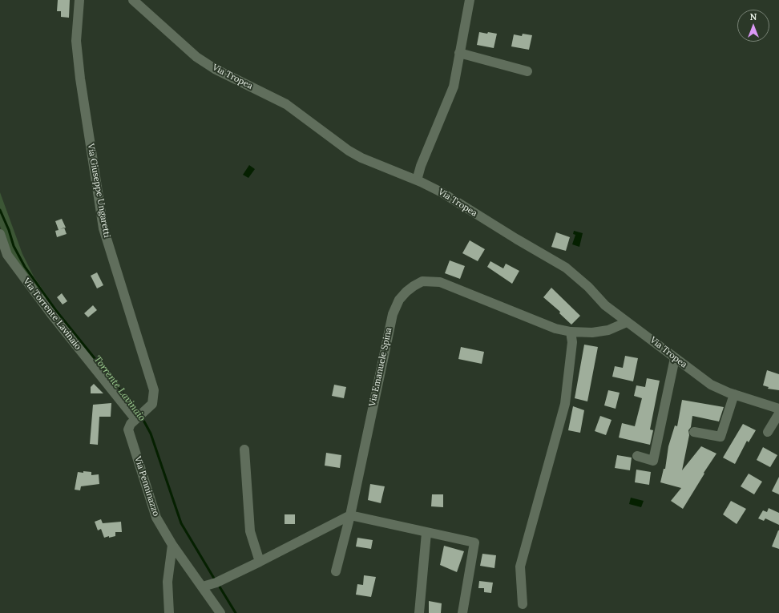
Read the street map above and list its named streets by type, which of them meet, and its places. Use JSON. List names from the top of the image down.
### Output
{
  "streets": {
    "street": [
      "Via Tropea",
      "Via Giuseppe Ungaretti",
      "Via Torrente Lavinaio",
      "Via Emanuele Spina",
      "Via Penninazzo"
    ]
  },
  "crossings": [
    ["Via Tropea", "Via Emanuele Spina"],
    ["Via Giuseppe Ungaretti", "Via Torrente Lavinaio"],
    ["Via Giuseppe Ungaretti", "Via Penninazzo"],
    ["Via Torrente Lavinaio", "Via Penninazzo"]
  ],
  "water": ["Torrente Lavinaio"],
  "north": "top"
}
